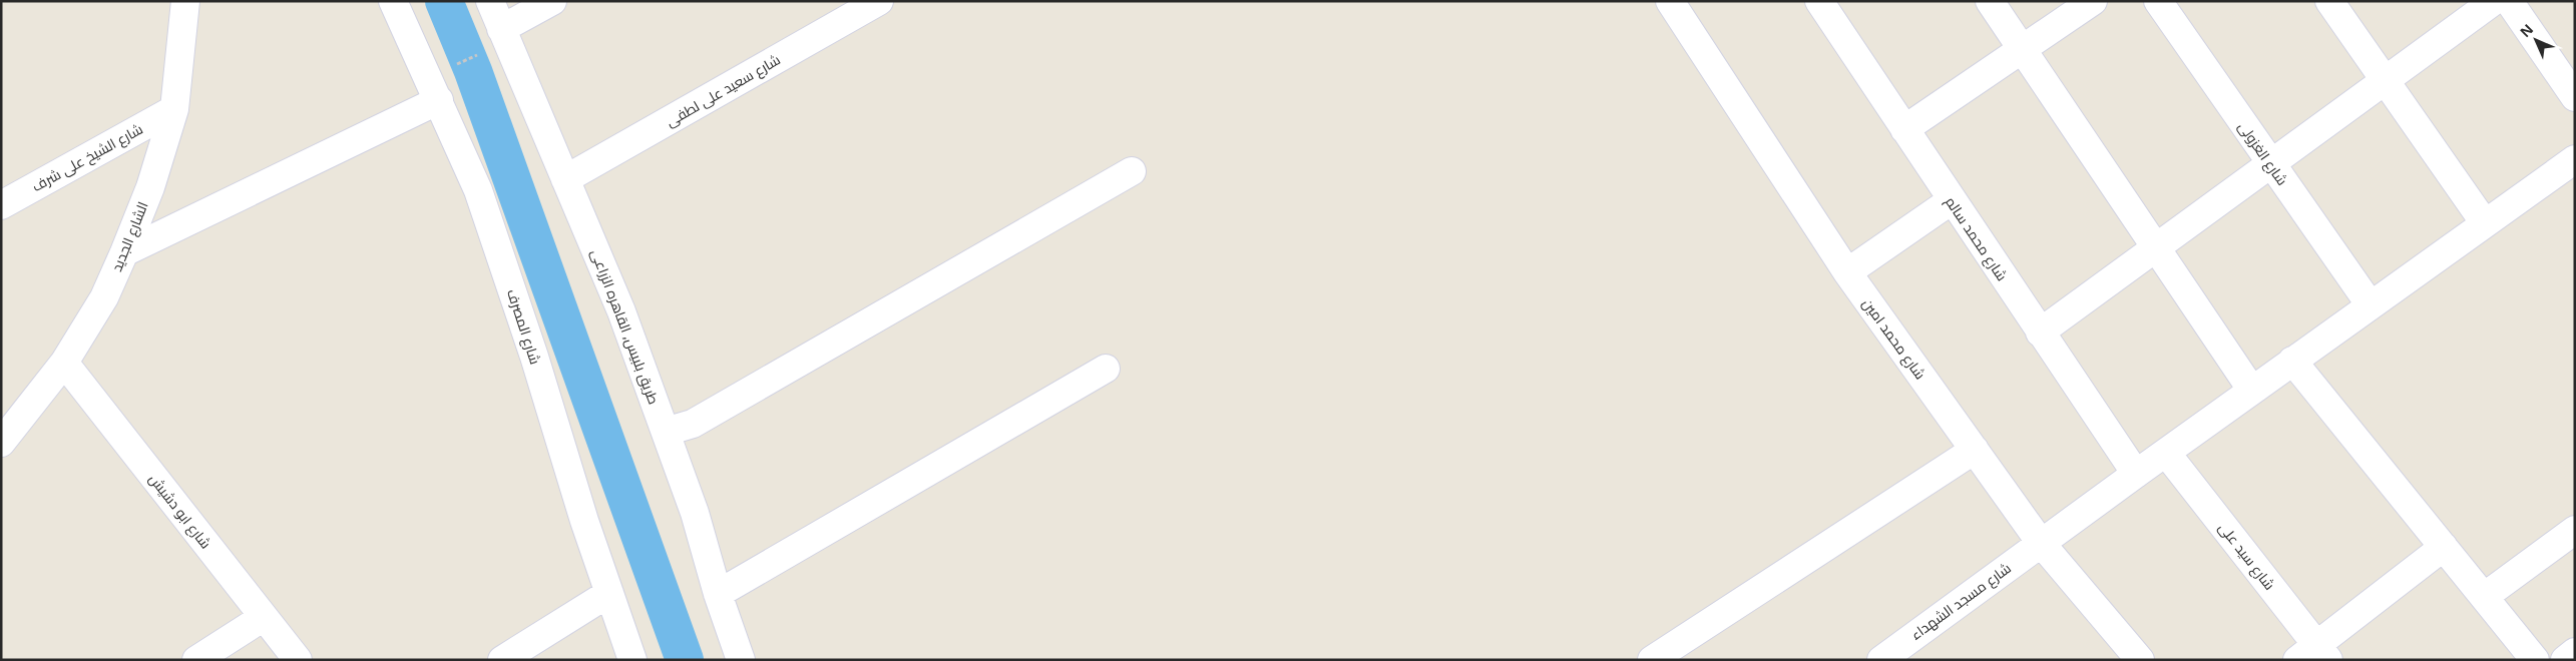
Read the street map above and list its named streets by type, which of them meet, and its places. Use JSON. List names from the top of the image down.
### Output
{
  "streets": {
    "street": [
      "شارع سعيد على لطفى",
      "شارع الغزولى",
      "شارع الشيخ على شرف",
      "الشارع الجديد",
      "شارع محمد سالم",
      "شارع المصرف",
      "طريق بلبيس, القاهره الزراعى",
      "شارع محمد امين",
      "شارع ابو دشيش",
      "شارع سيد على",
      "شارع مسجد الشهداء"
    ]
  },
  "crossings": [
    ["شارع سعيد على لطفى", "طريق بلبيس, القاهره الزراعى"],
    ["شارع الغزولى", "شارع مسجد الشهداء"],
    ["شارع الشيخ على شرف", "الشارع الجديد"],
    ["الشارع الجديد", "شارع ابو دشيش"],
    ["شارع محمد سالم", "شارع مسجد الشهداء"],
    ["شارع محمد امين", "شارع مسجد الشهداء"],
    ["شارع سيد على", "شارع مسجد الشهداء"]
  ],
  "north": "top left"
}
